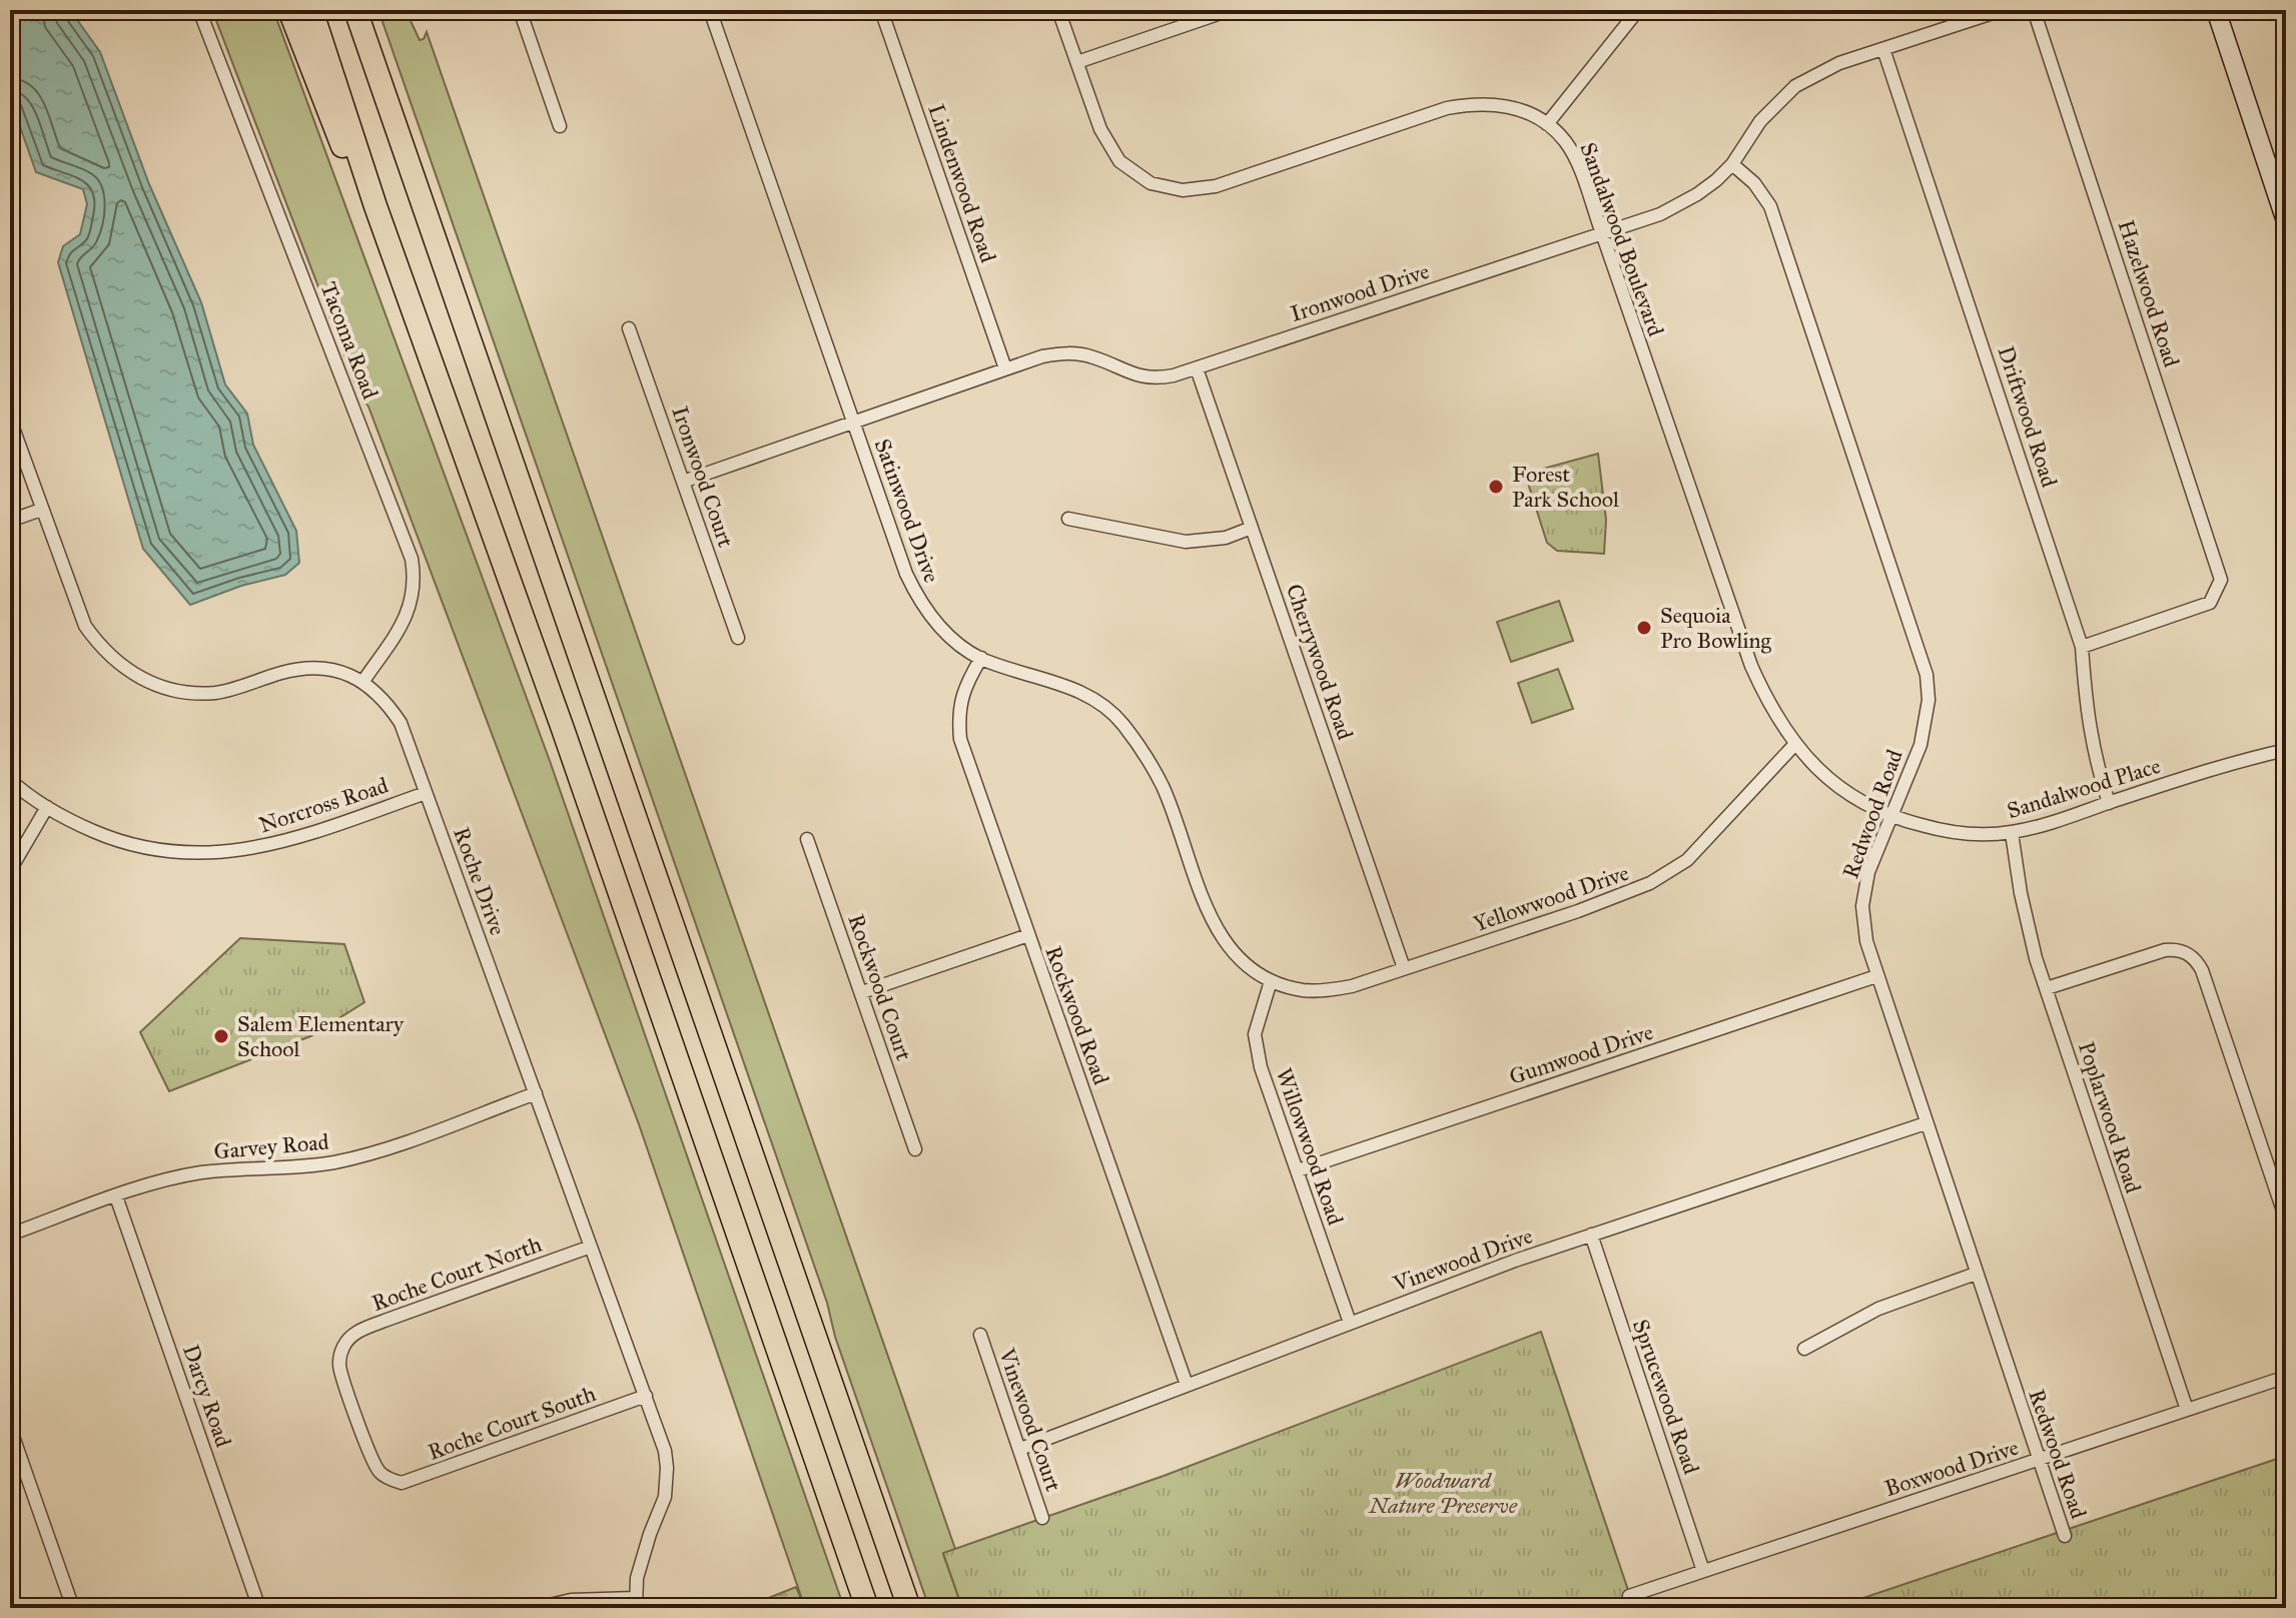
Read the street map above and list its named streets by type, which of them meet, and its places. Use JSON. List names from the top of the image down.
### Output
{
  "streets": {
    "street": [
      "Lindenwood Road",
      "Sandalwood Boulevard",
      "Ironwood Drive",
      "Hazelwood Road",
      "Tacoma Road",
      "Driftwood Road",
      "Ironwood Court",
      "Satinwood Drive",
      "Cherrywood Road",
      "Sandalwood Place",
      "Norcross Road",
      "Redwood Road",
      "Roche Drive",
      "Yellowwood Drive",
      "Rockwood Court",
      "Rockwood Road",
      "Gumwood Drive",
      "Poplarwood Road",
      "Garvey Road",
      "Willowwood Road",
      "Vinewood Drive",
      "Roche Court North",
      "Darcy Road",
      "Sprucewood Road",
      "Vinewood Court",
      "Roche Court South",
      "Boxwood Drive"
    ]
  },
  "crossings": [
    ["Lindenwood Road", "Ironwood Drive"],
    ["Sandalwood Boulevard", "Ironwood Drive"],
    ["Sandalwood Boulevard", "Sandalwood Place"],
    ["Sandalwood Boulevard", "Redwood Road"],
    ["Sandalwood Boulevard", "Yellowwood Drive"],
    ["Ironwood Drive", "Driftwood Road"],
    ["Ironwood Drive", "Ironwood Court"],
    ["Ironwood Drive", "Satinwood Drive"],
    ["Ironwood Drive", "Cherrywood Road"],
    ["Ironwood Drive", "Redwood Road"],
    ["Hazelwood Road", "Driftwood Road"],
    ["Tacoma Road", "Roche Drive"],
    ["Driftwood Road", "Sandalwood Place"],
    ["Satinwood Drive", "Yellowwood Drive"],
    ["Satinwood Drive", "Rockwood Road"],
    ["Satinwood Drive", "Willowwood Road"],
    ["Cherrywood Road", "Yellowwood Drive"],
    ["Sandalwood Place", "Redwood Road"],
    ["Sandalwood Place", "Poplarwood Road"],
    ["Norcross Road", "Roche Drive"],
    ["Redwood Road", "Gumwood Drive"],
    ["Redwood Road", "Vinewood Drive"],
    ["Redwood Road", "Boxwood Drive"],
    ["Roche Drive", "Garvey Road"],
    ["Roche Drive", "Roche Court North"],
    ["Roche Drive", "Roche Court South"],
    ["Yellowwood Drive", "Willowwood Road"],
    ["Rockwood Road", "Vinewood Drive"],
    ["Gumwood Drive", "Willowwood Road"],
    ["Poplarwood Road", "Boxwood Drive"],
    ["Garvey Road", "Darcy Road"],
    ["Willowwood Road", "Vinewood Drive"],
    ["Vinewood Drive", "Sprucewood Road"],
    ["Vinewood Drive", "Vinewood Court"],
    ["Roche Court North", "Roche Court South"],
    ["Sprucewood Road", "Boxwood Drive"]
  ],
  "parks": ["Woodward Nature Preserve"],
  "places": ["Forest Park School", "Sequoia Pro Bowling", "Salem Elementary School"]
}
